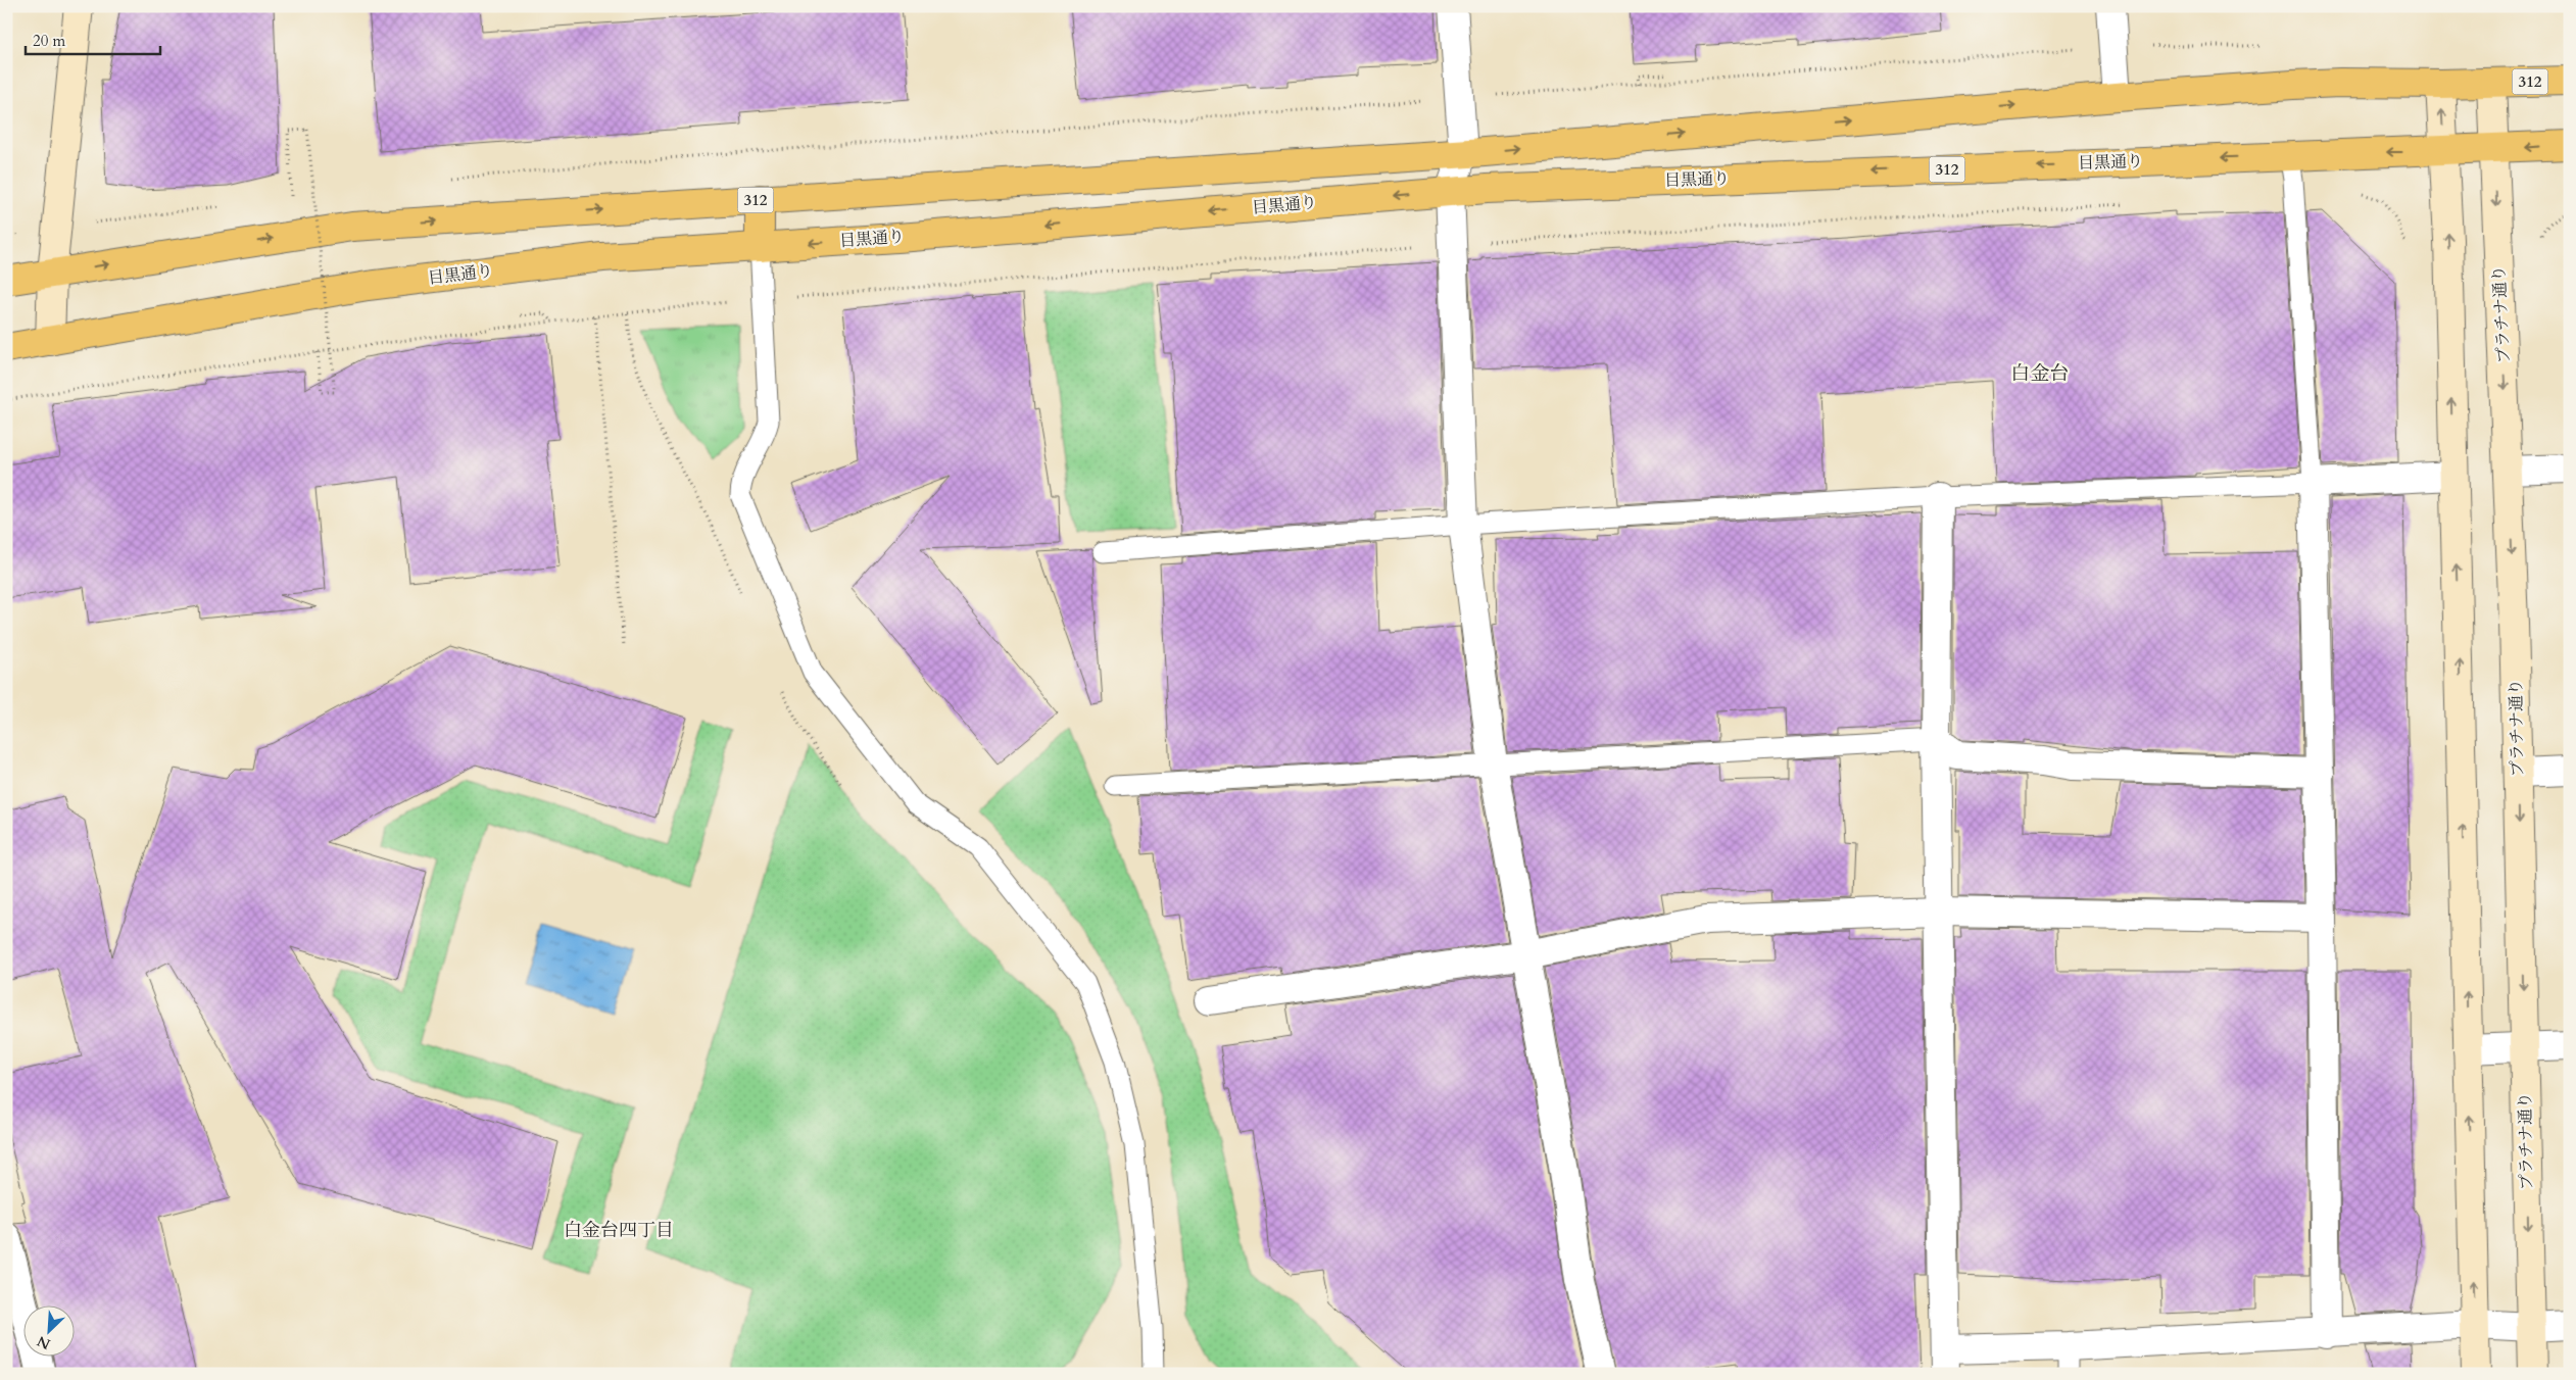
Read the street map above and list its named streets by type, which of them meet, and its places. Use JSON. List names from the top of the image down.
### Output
{
  "streets": {
    "main road": ["312", "目黒通り", "プラチナ通り"]
  },
  "crossings": [
    ["312", "プラチナ通り"],
    ["目黒通り", "プラチナ通り"]
  ],
  "districts": ["白金台", "白金台四丁目"],
  "scale_bar": "20 m",
  "north": "bottom left"
}
